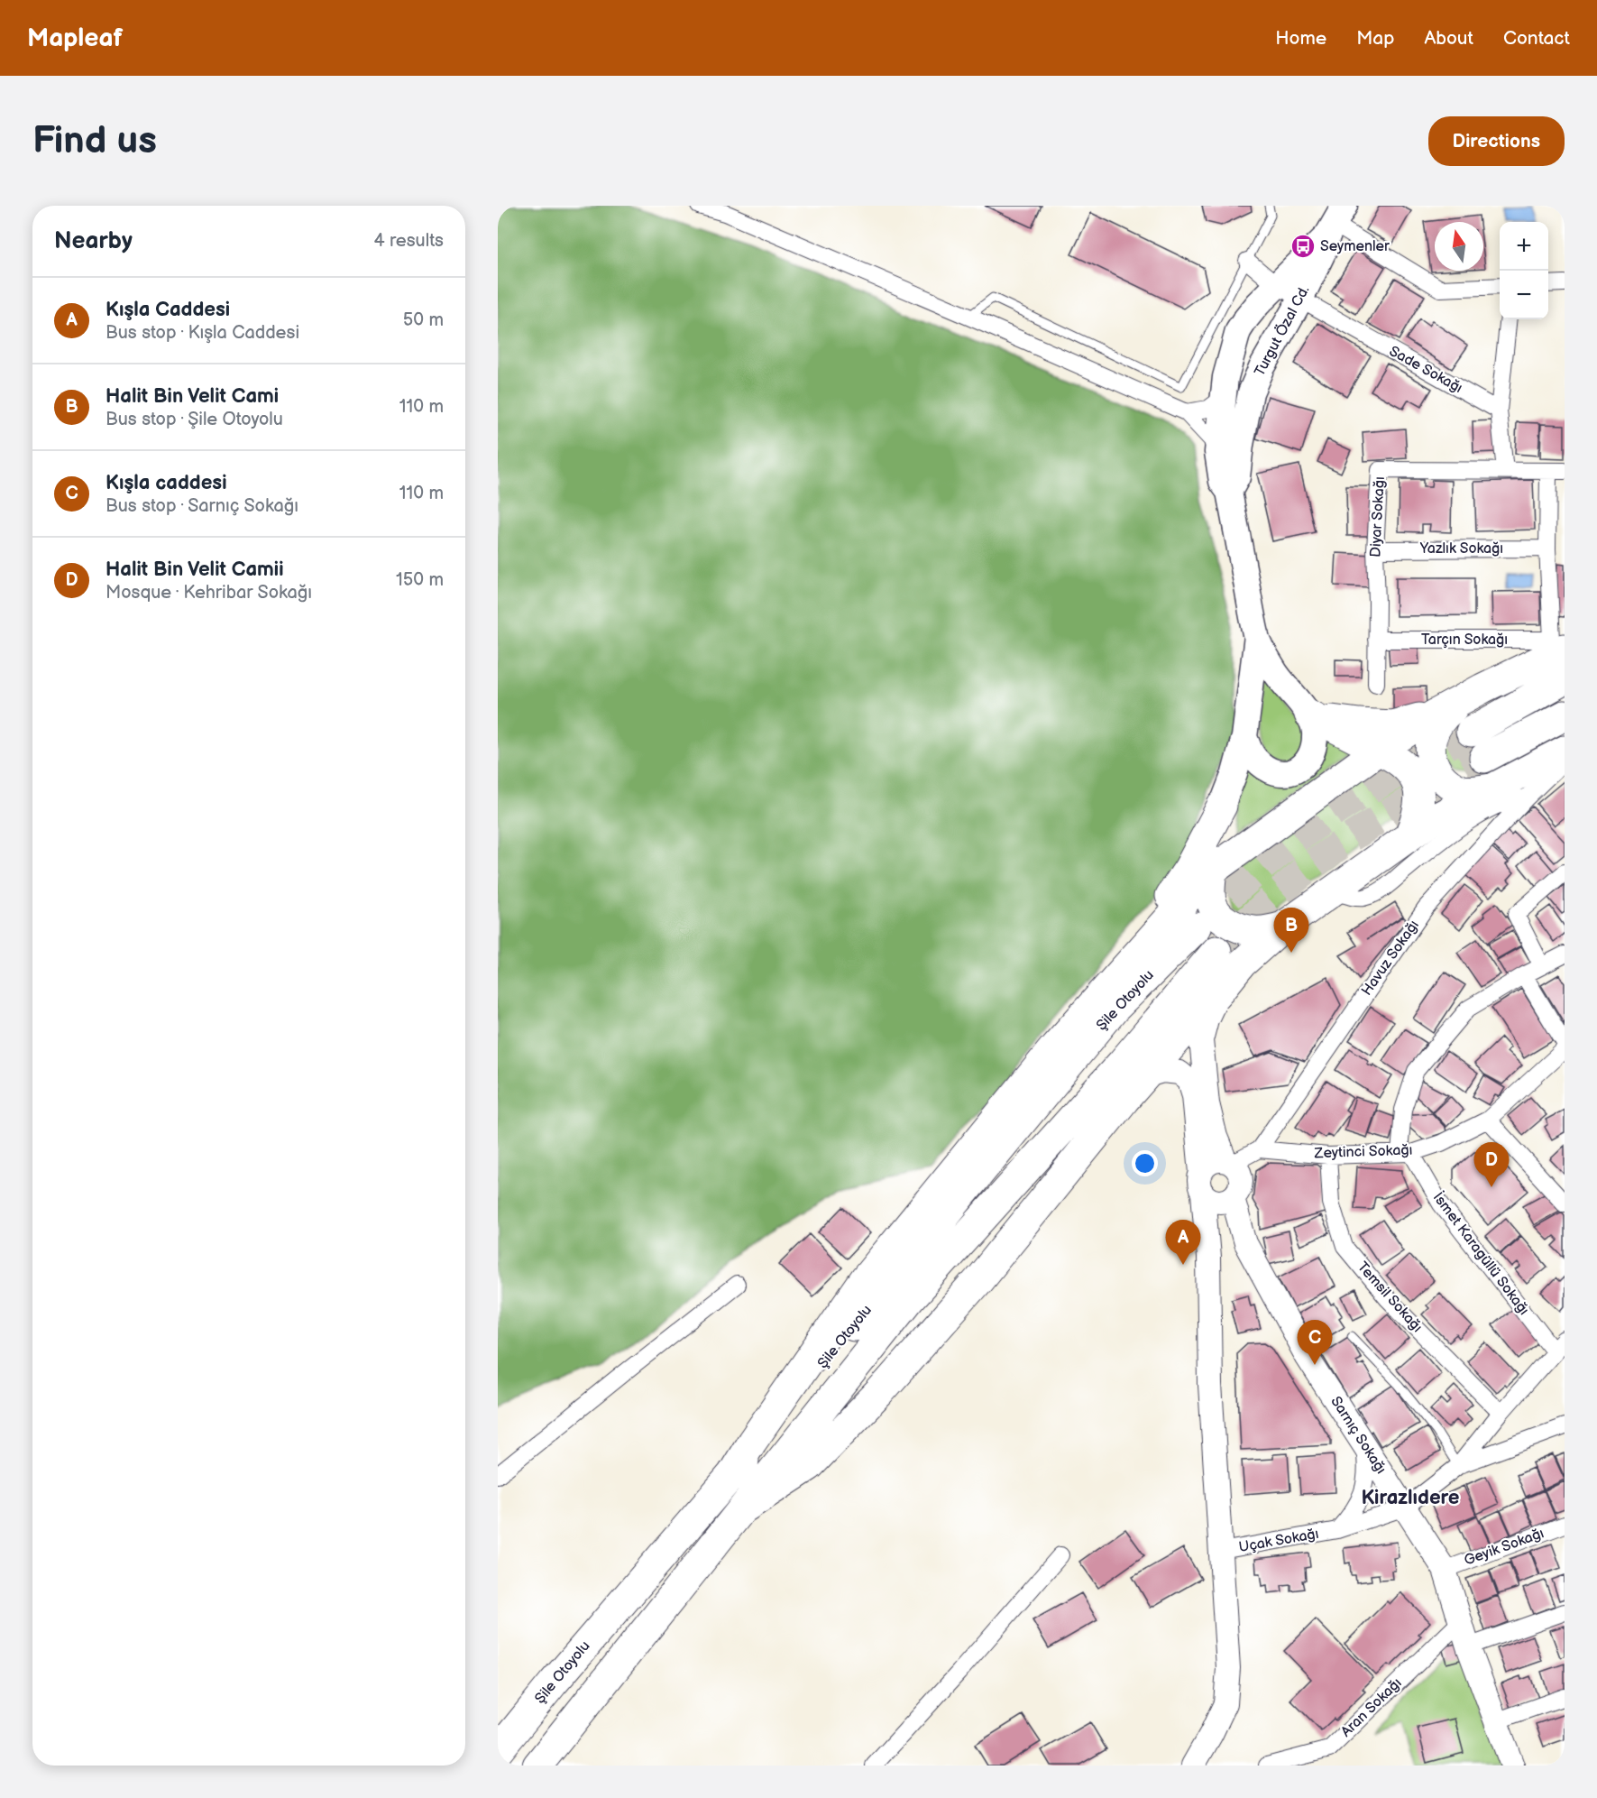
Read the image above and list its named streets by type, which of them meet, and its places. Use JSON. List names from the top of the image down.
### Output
{
  "streets": {
    "highway": ["Şile Otoyolu"],
    "main road": ["Turgut Özal Cd."],
    "street": [
      "Sade Sokağı",
      "Diyar Sokağı",
      "Yazlık Sokağı",
      "Tarçın Sokağı",
      "Havuz Sokağı",
      "Zeytinci Sokağı",
      "İsmet Karagüllü Sokağı",
      "Temsil Sokağı",
      "Sarnıç Sokağı",
      "Uçak Sokağı",
      "Geyik Sokağı",
      "Aran Sokağı"
    ]
  },
  "crossings": [
    ["Turgut Özal Cd.", "Sade Sokağı"],
    ["Diyar Sokağı", "Yazlık Sokağı"],
    ["Diyar Sokağı", "Tarçın Sokağı"],
    ["Havuz Sokağı", "Zeytinci Sokağı"],
    ["Havuz Sokağı", "Sarnıç Sokağı"],
    ["Zeytinci Sokağı", "İsmet Karagüllü Sokağı"],
    ["Zeytinci Sokağı", "Temsil Sokağı"],
    ["Sarnıç Sokağı", "Uçak Sokağı"],
    ["Sarnıç Sokağı", "Geyik Sokağı"],
    ["Sarnıç Sokağı", "Aran Sokağı"]
  ],
  "districts": ["Kirazlıdere"],
  "places": {
    "bus stop": ["Seymenler"]
  },
  "north": "top",
  "page": {
    "header": "Mapleaf",
    "nav": [
      "Home",
      "Map",
      "About",
      "Contact"
    ],
    "buttons": "Directions",
    "title": "Find us",
    "heading": ["Nearby", "4 results"],
    "map_buttons": ["+", "−"],
    "list": [
      {
        "mark": "A",
        "name": "Kışla Caddesi",
        "note": "Bus stop · Kışla Caddesi",
        "value": "50 m"
      },
      {
        "mark": "B",
        "name": "Halit Bin Velit Cami",
        "note": "Bus stop · Şile Otoyolu",
        "value": "110 m"
      },
      {
        "mark": "C",
        "name": "Kışla caddesi",
        "note": "Bus stop · Sarnıç Sokağı",
        "value": "110 m"
      },
      {
        "mark": "D",
        "name": "Halit Bin Velit Camii",
        "note": "Mosque · Kehribar Sokağı",
        "value": "150 m"
      }
    ],
    "pins": [
      "B",
      "D",
      "A",
      "C"
    ]
  }
}
